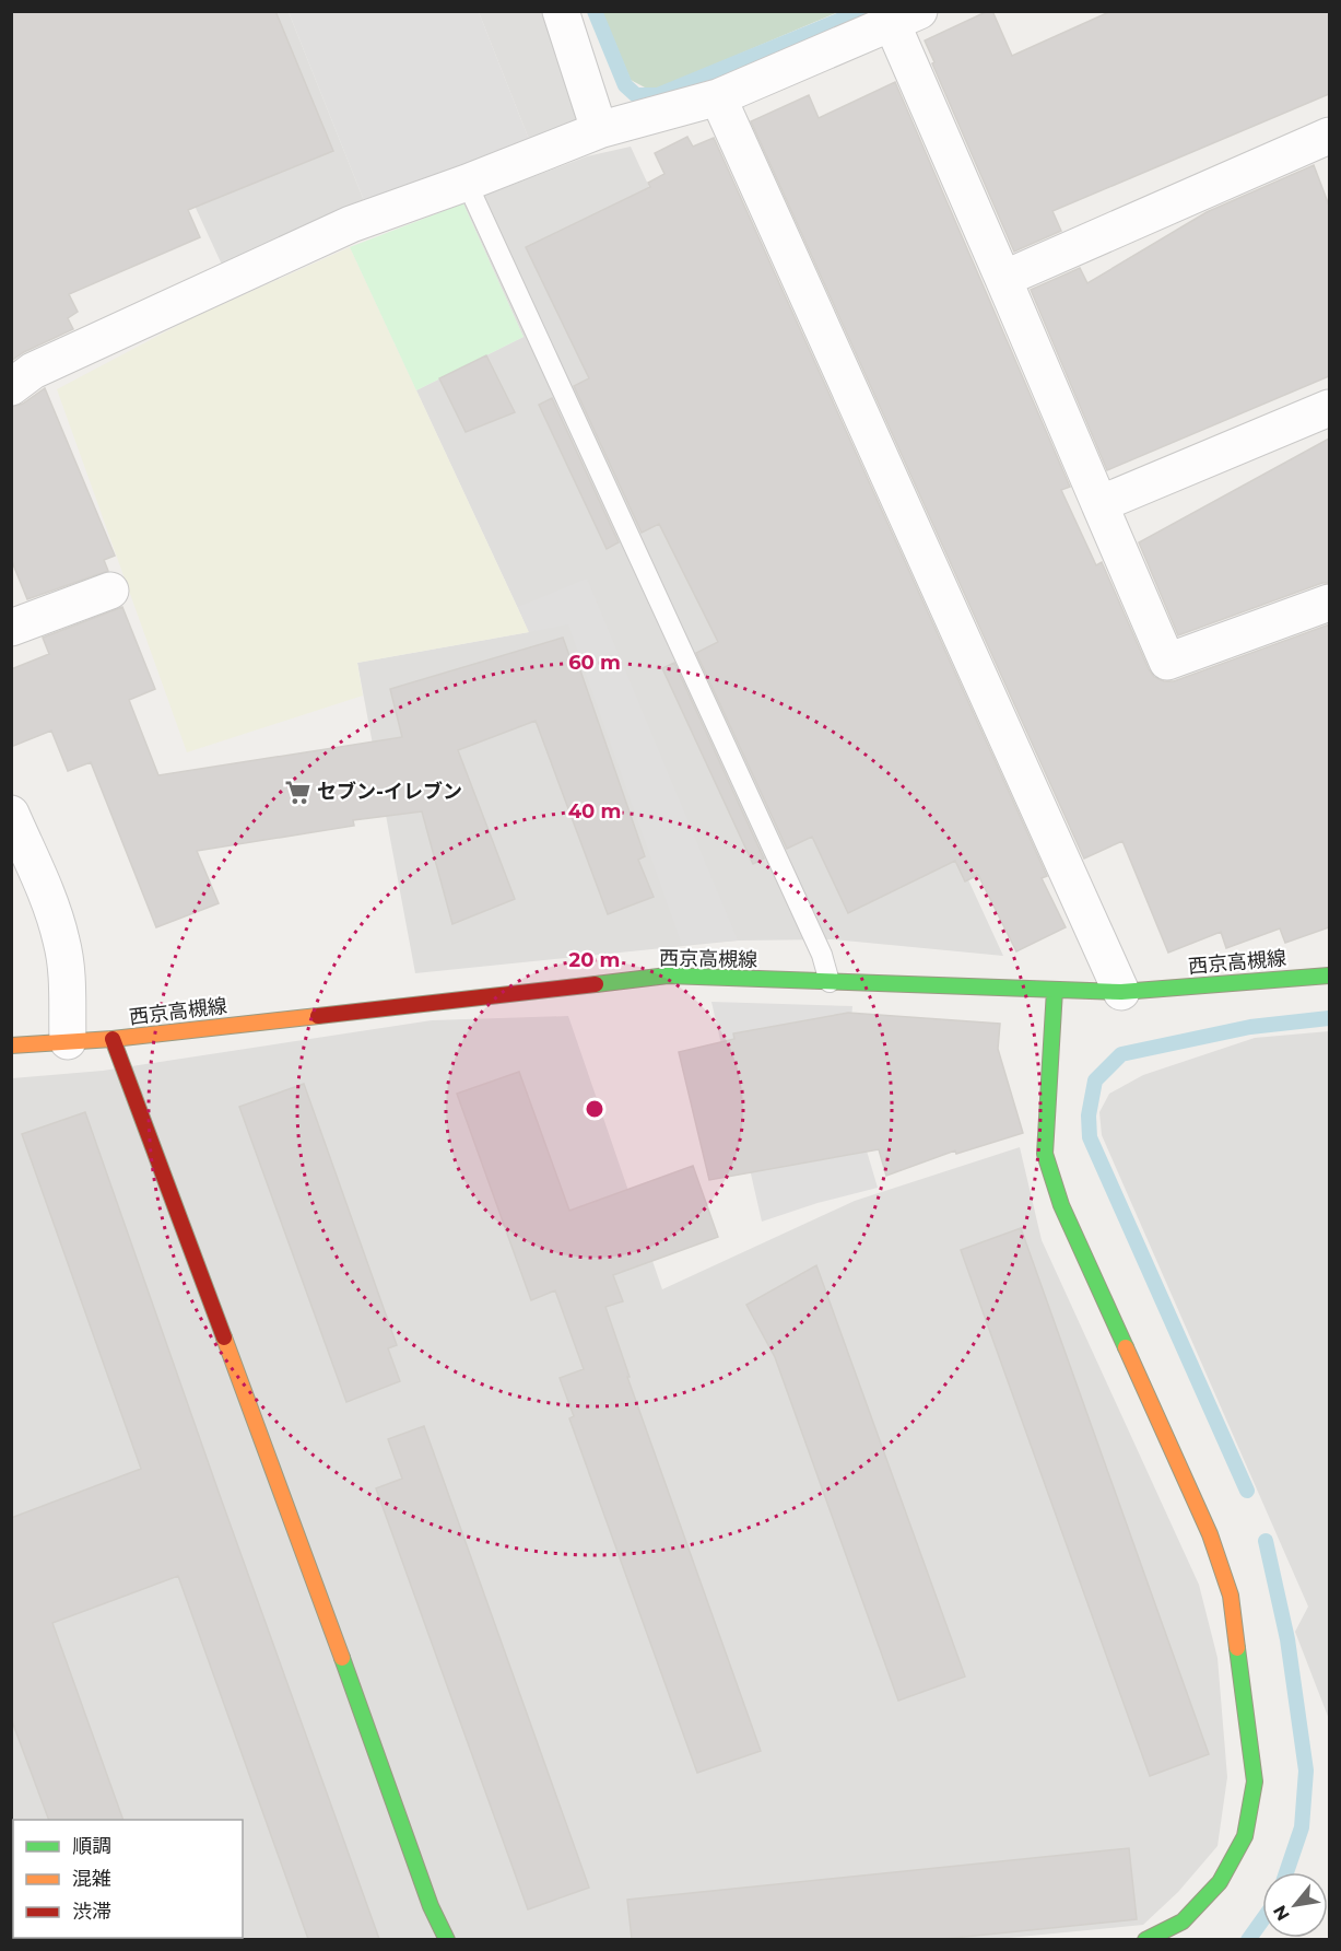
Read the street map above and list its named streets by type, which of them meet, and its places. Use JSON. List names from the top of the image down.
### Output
{
  "streets": {
    "street": ["西京高槻線"]
  },
  "places": {
    "supermarket": ["セブン-イレブン"]
  },
  "legend": ["順調", "混雑", "渋滞"],
  "north": "bottom left",
  "rings": ["60 m", "40 m", "20 m"]
}
